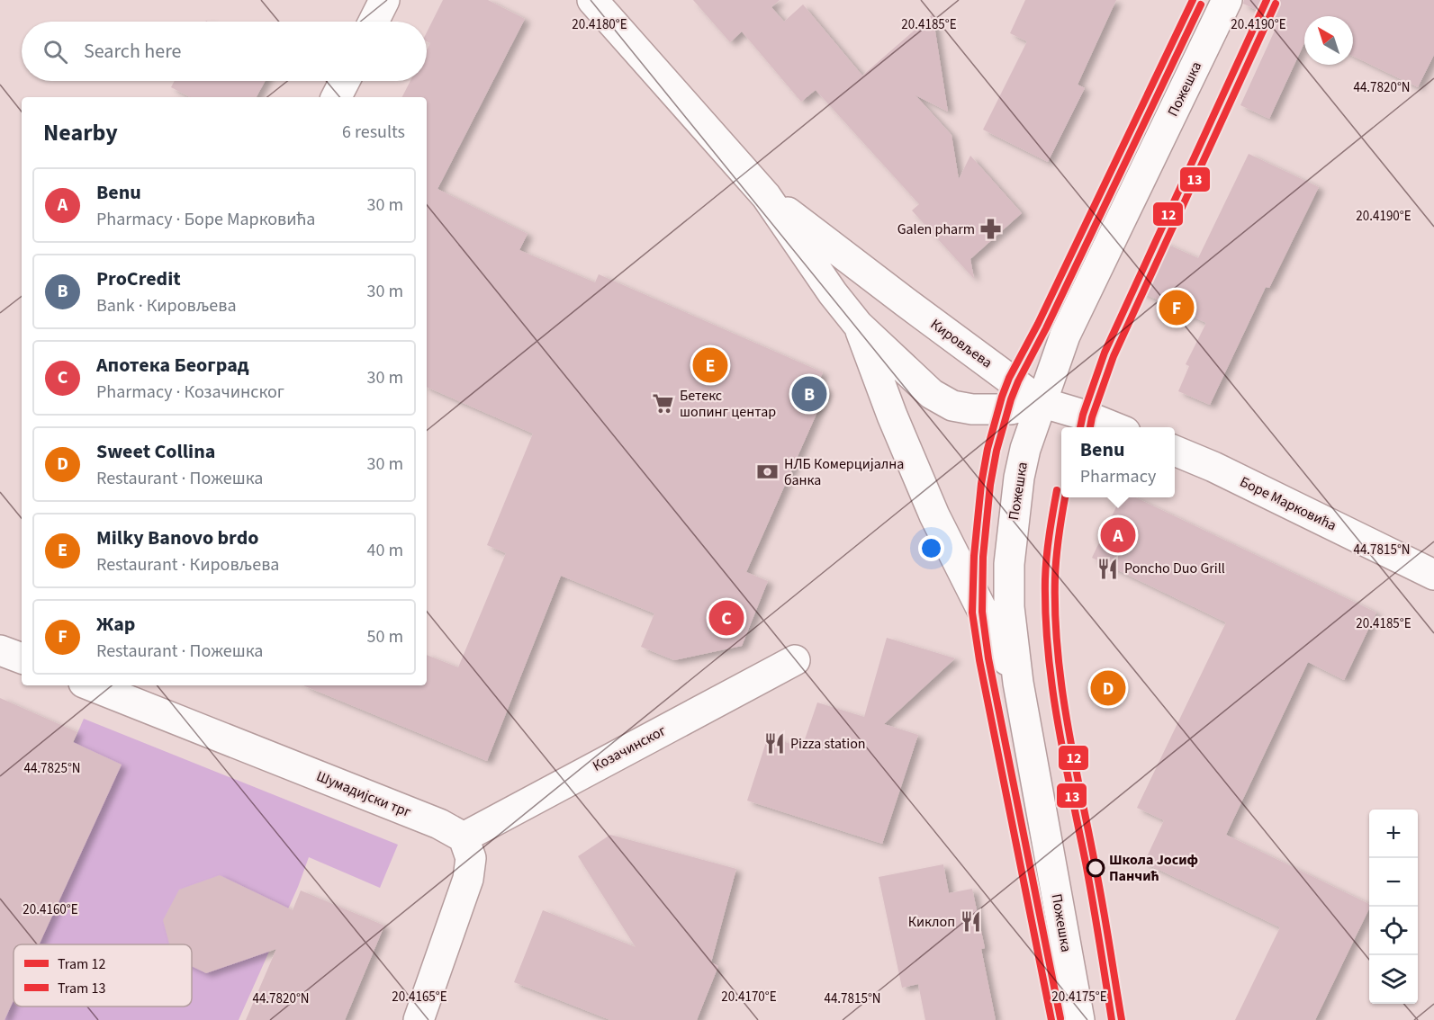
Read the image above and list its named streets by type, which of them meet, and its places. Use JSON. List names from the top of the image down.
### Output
{
  "streets": {
    "main road": [
      "Пожешка",
      "Кировљева",
      "Боре Марковића",
      "Козачинског",
      "Шумадијски трг"
    ]
  },
  "crossings": [
    ["Пожешка", "Кировљева"],
    ["Козачинског", "Шумадијски трг"]
  ],
  "places": {
    "pharmacy": ["Galen pharm"],
    "supermarket": ["Бетекс шопинг центар"],
    "bank": ["НЛБ Комерцијална банка"],
    "restaurant": ["Poncho Duo Grill", "Pizza station", "Киклоп"],
    "other": ["Школа Јосиф Панчић"]
  },
  "lines": ["tram line 12", "tram line 13"],
  "legend": ["Tram 12", "Tram 13"],
  "north": "top left",
  "page": {
    "search": "Search here",
    "heading": ["Nearby", "6 results"],
    "list": [
      {
        "mark": "A",
        "name": "Benu",
        "note": "Pharmacy · Боре Марковића",
        "value": "30 m"
      },
      {
        "mark": "B",
        "name": "ProCredit",
        "note": "Bank · Кировљева",
        "value": "30 m"
      },
      {
        "mark": "C",
        "name": "Апотека Београд",
        "note": "Pharmacy · Козачинског",
        "value": "30 m"
      },
      {
        "mark": "D",
        "name": "Sweet Collina",
        "note": "Restaurant · Пожешка",
        "value": "30 m"
      },
      {
        "mark": "E",
        "name": "Milky Banovo brdo",
        "note": "Restaurant · Кировљева",
        "value": "40 m"
      },
      {
        "mark": "F",
        "name": "Жар",
        "note": "Restaurant · Пожешка",
        "value": "50 m"
      }
    ],
    "pins": [
      "F",
      "E",
      "B",
      "A",
      "C",
      "D"
    ],
    "popup": ["Benu", "Pharmacy"],
    "map_buttons": ["+", "−"]
  },
  "coordinates": [
    "20.4180°E",
    "20.4185°E",
    "20.4190°E",
    "44.7820°N",
    "44.7815°N",
    "44.7825°N",
    "20.4160°E",
    "20.4165°E",
    "20.4170°E",
    "20.4175°E"
  ]
}
